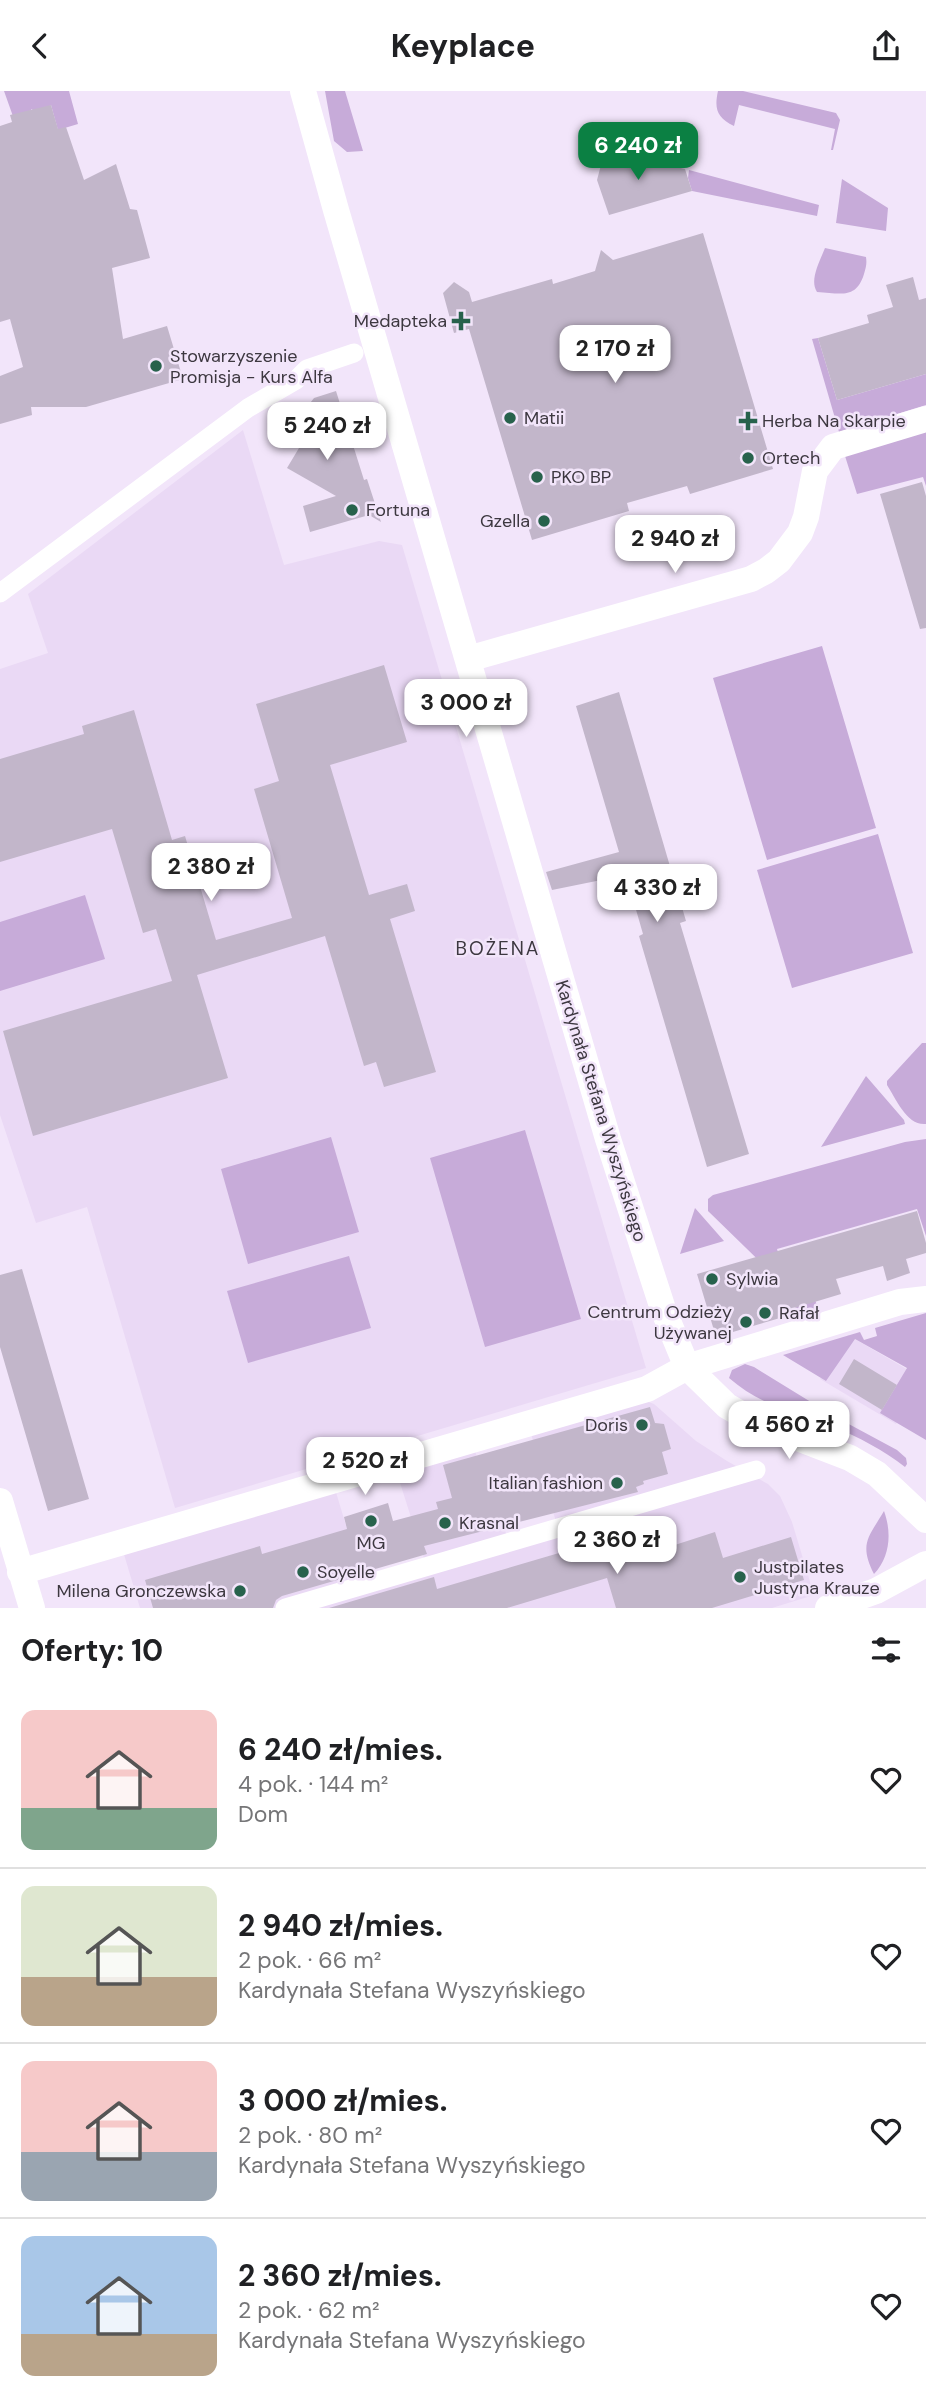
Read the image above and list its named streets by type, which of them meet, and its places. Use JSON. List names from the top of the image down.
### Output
{
  "streets": {
    "street": ["Kardynała Stefana Wyszyńskiego"]
  },
  "districts": ["BOŻENA"],
  "places": {
    "health": ["Medapteka", "Herba Na Skarpie"],
    "other": [
      "Stowarzyszenie Promisja - Kurs Alfa",
      "Matii",
      "Ortech",
      "PKO BP",
      "Fortuna",
      "Gzella",
      "Sylwia",
      "Rafał",
      "Centrum Odzieży Używanej",
      "Doris",
      "Italian fashion",
      "MG",
      "Krasnal",
      "Soyelle",
      "Justpilates Justyna Krauze",
      "Milena Gronczewska"
    ]
  },
  "page": {
    "header": "Keyplace",
    "price": [
      "6 240 zł",
      "2 170 zł",
      "5 240 zł",
      "2 940 zł",
      "3 000 zł",
      "2 380 zł",
      "4 330 zł",
      "4 560 zł",
      "2 520 zł",
      "2 360 zł"
    ],
    "heading": "Oferty: 10",
    "list": [
      {
        "name": "6 240 zł/mies.",
        "note": "4 pok. · 144 m² · Dom"
      },
      {
        "name": "2 940 zł/mies.",
        "note": "2 pok. · 66 m² · Kardynała Stefana Wyszyńskiego"
      },
      {
        "name": "3 000 zł/mies.",
        "note": "2 pok. · 80 m² · Kardynała Stefana Wyszyńskiego"
      },
      {
        "name": "2 360 zł/mies.",
        "note": "2 pok. · 62 m² · Kardynała Stefana Wyszyńskiego"
      }
    ]
  }
}
